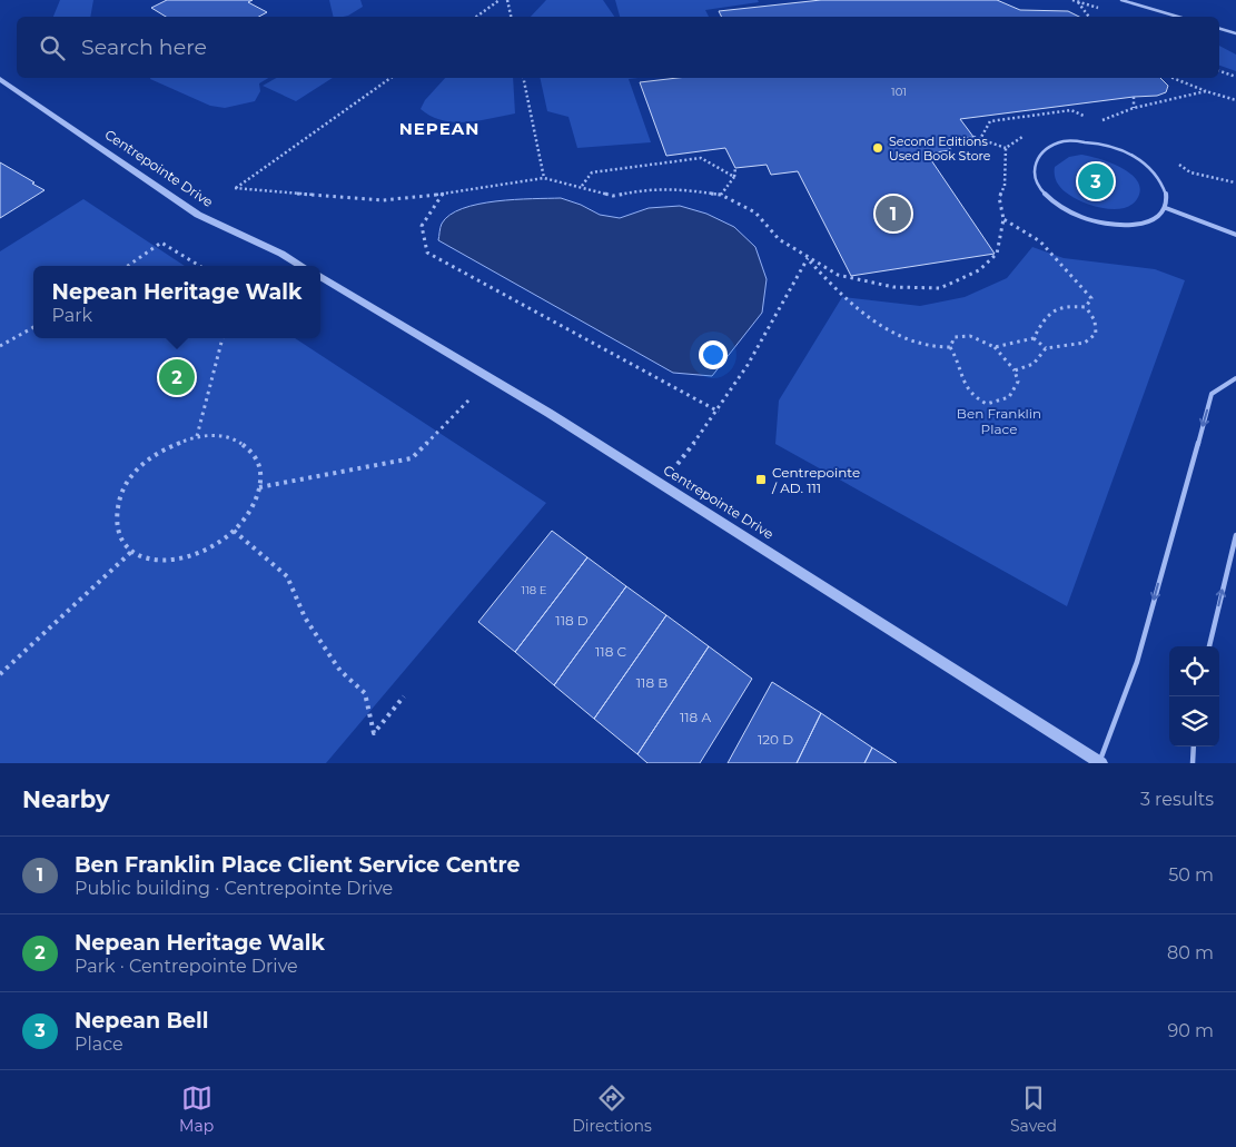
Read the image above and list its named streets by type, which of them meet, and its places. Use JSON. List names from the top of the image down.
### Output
{
  "streets": {
    "street": ["Centrepointe Drive"]
  },
  "districts": ["NEPEAN"],
  "parks": ["Ben Franklin Place"],
  "places": {
    "other": ["Second Editions Used Book Store"],
    "transit": ["Centrepointe / AD. 111"]
  },
  "house_numbers": [
    "101",
    "118 E",
    "118 D",
    "118 C",
    "118 B",
    "118 A",
    "120 D"
  ],
  "page": {
    "search": "Search here",
    "pins": ["3", "1", "2"],
    "popup": ["Nepean Heritage Walk", "Park"],
    "heading": ["Nearby", "3 results"],
    "list": [
      {
        "mark": "1",
        "name": "Ben Franklin Place Client Service Centre",
        "note": "Public building · Centrepointe Drive",
        "value": "50 m"
      },
      {
        "mark": "2",
        "name": "Nepean Heritage Walk",
        "note": "Park · Centrepointe Drive",
        "value": "80 m"
      },
      {
        "mark": "3",
        "name": "Nepean Bell",
        "note": "Place",
        "value": "90 m"
      }
    ],
    "nav": ["Map", "Directions", "Saved"]
  }
}
